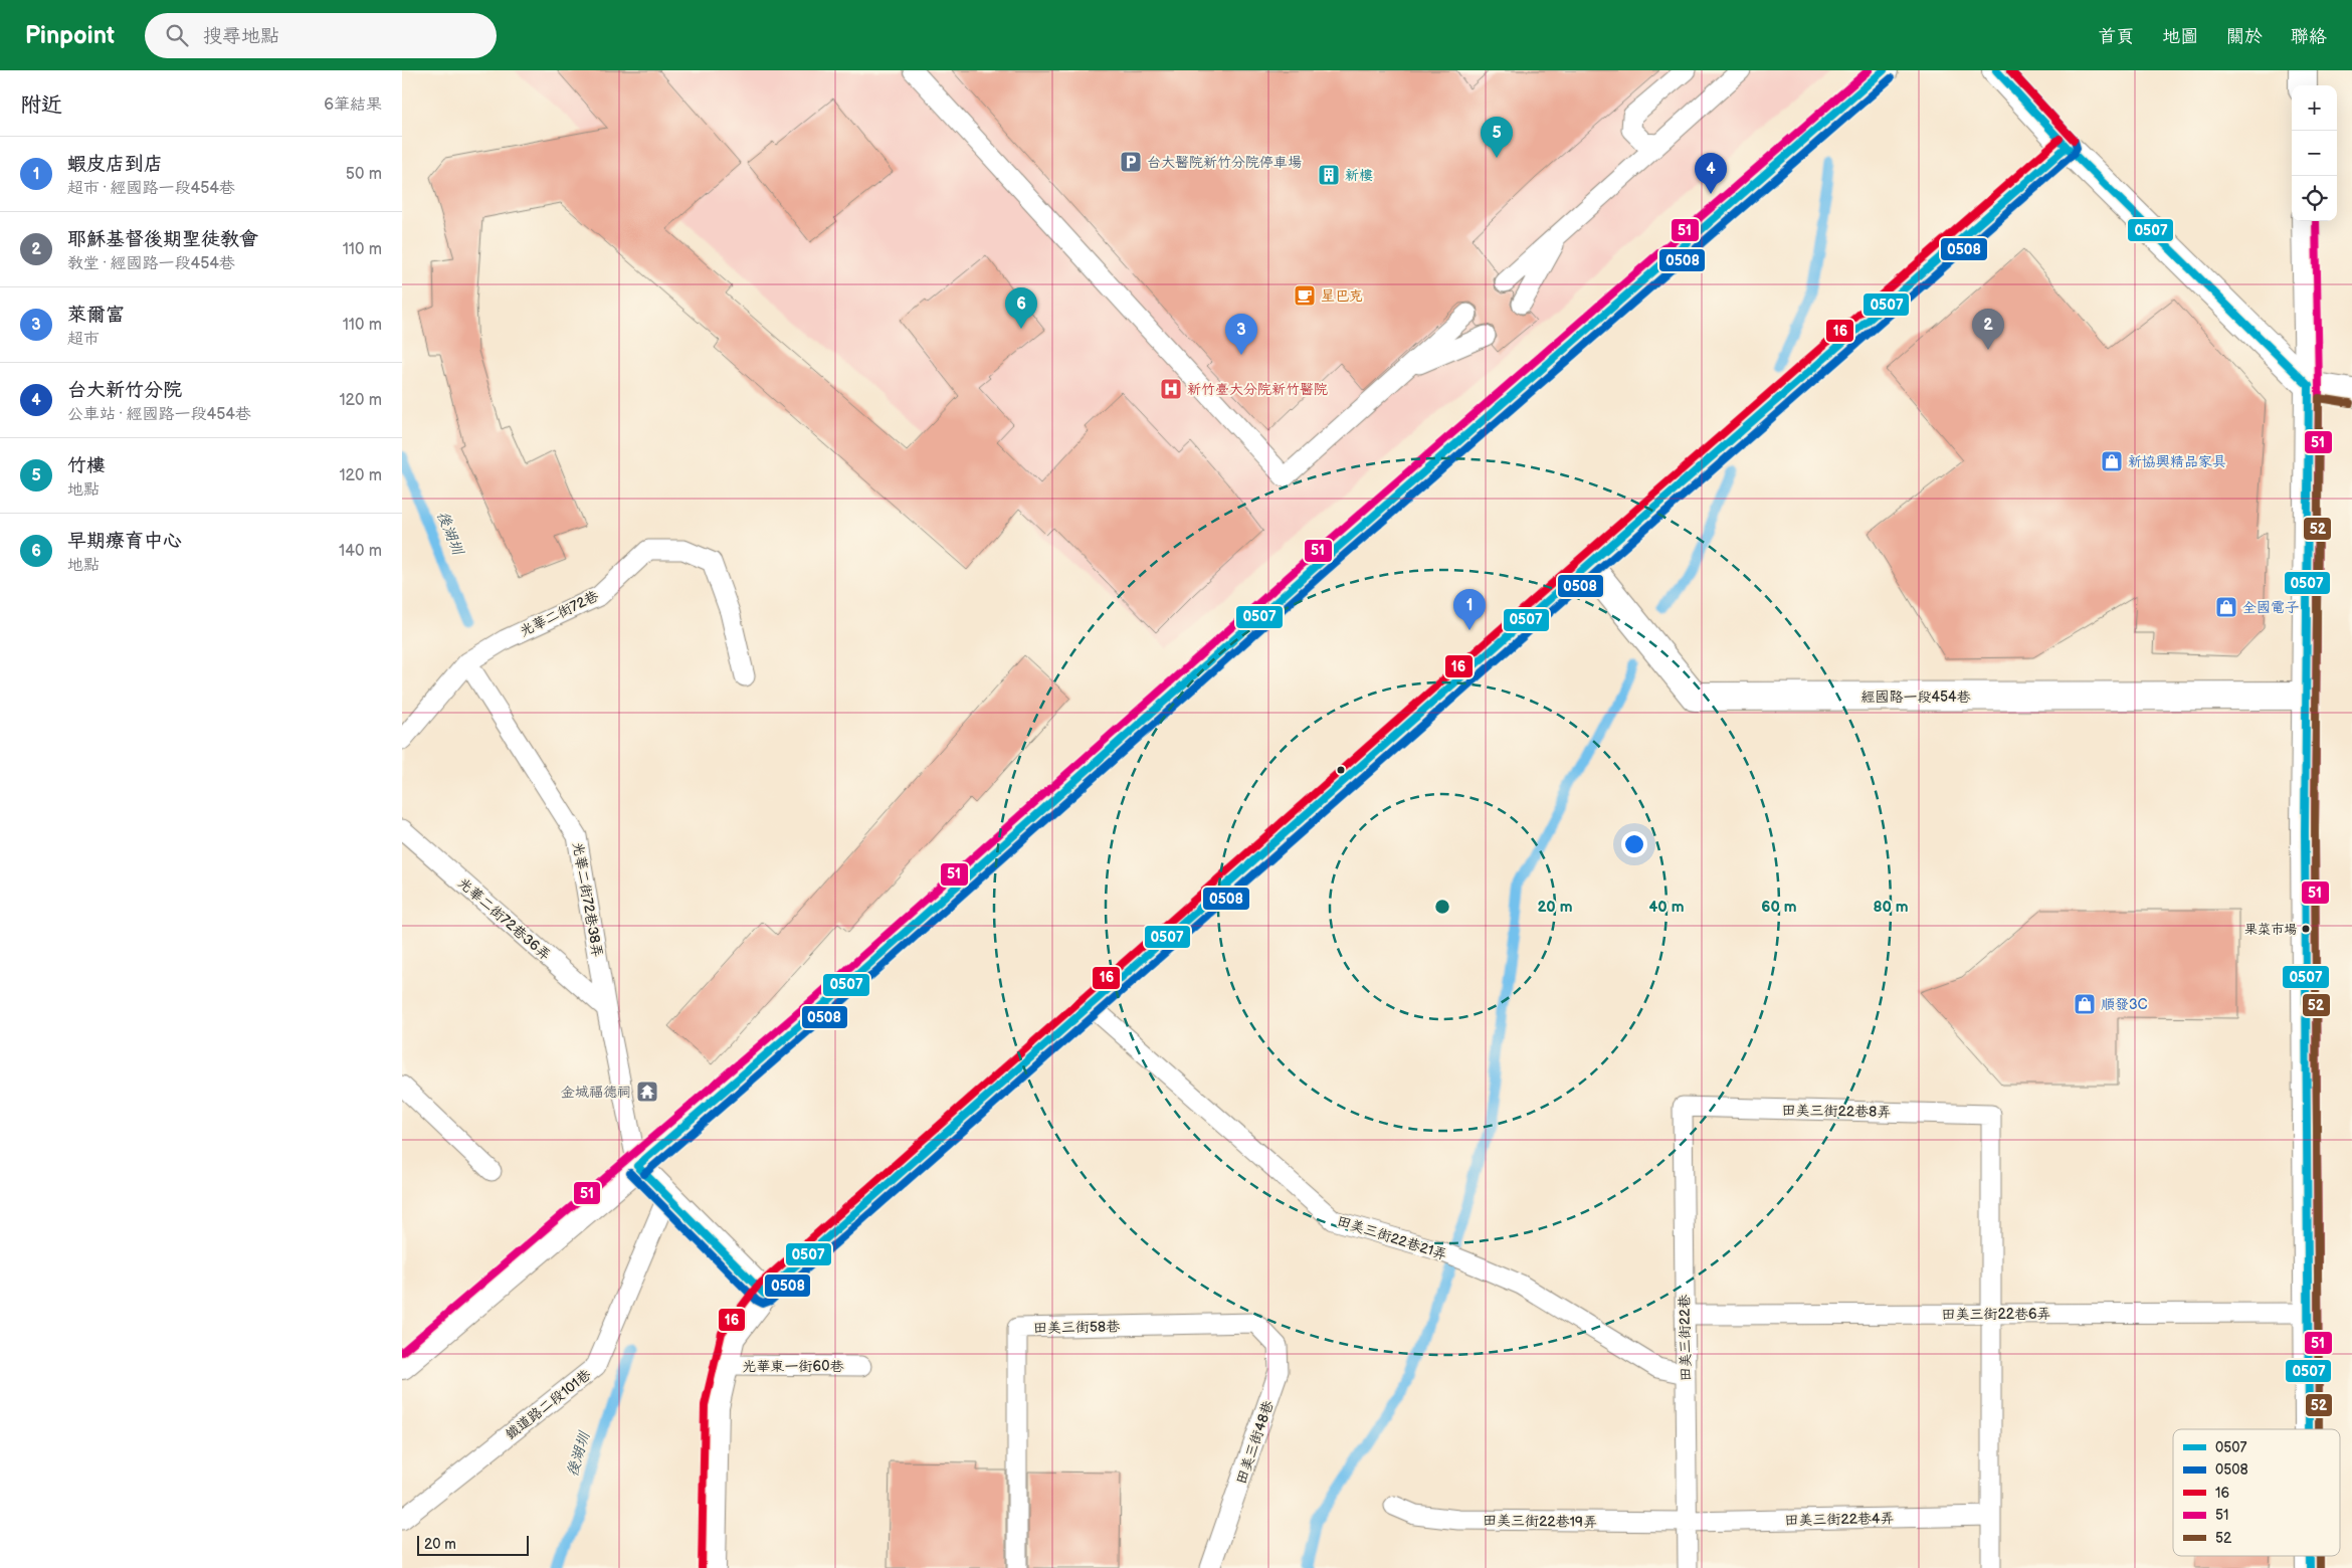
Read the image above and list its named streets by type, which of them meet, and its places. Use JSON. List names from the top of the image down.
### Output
{
  "streets": {
    "street": ["經國路一段454巷"],
    "lane": [
      "光華二街72巷",
      "光華二街72巷38弄",
      "光華二街72巷36弄",
      "田美三街22巷8弄",
      "田美三街22巷21弄",
      "田美三街22巷6弄",
      "田美三街58巷",
      "田美三街22巷",
      "光華東一街60巷",
      "鐵道路二段101巷",
      "田美三街48巷",
      "田美三街22巷4弄",
      "田美三街22巷19弄"
    ]
  },
  "crossings": [
    ["光華二街72巷", "光華二街72巷38弄"],
    ["光華二街72巷38弄", "光華二街72巷36弄"],
    ["田美三街22巷8弄", "田美三街22巷6弄"],
    ["田美三街22巷8弄", "田美三街22巷"],
    ["田美三街22巷21弄", "田美三街22巷"],
    ["田美三街22巷6弄", "田美三街22巷"],
    ["田美三街58巷", "田美三街48巷"],
    ["田美三街22巷", "田美三街22巷4弄"],
    ["田美三街22巷", "田美三街22巷19弄"],
    ["田美三街22巷4弄", "田美三街22巷19弄"]
  ],
  "water": ["後湖圳"],
  "places": {
    "parking": ["台大醫院新竹分院停車場"],
    "building": ["新樓"],
    "cafe": ["星巴克"],
    "hospital": ["新竹臺大分院新竹醫院"],
    "shop": ["新協興精品家具", "全國電子", "順發3C"],
    "other": ["果菜市場"],
    "temple": ["金城福德祠"]
  },
  "lines": [
    "transit line 0507",
    "transit line 0508",
    "transit line 16",
    "transit line 51",
    "transit line 52"
  ],
  "legend": [
    "0507",
    "0508",
    "16",
    "51",
    "52"
  ],
  "scale_bar": "20 m",
  "page": {
    "header": "Pinpoint",
    "search": "搜尋地點",
    "nav": [
      "首頁",
      "地圖",
      "關於",
      "聯絡"
    ],
    "heading": ["附近", "6筆結果"],
    "map_buttons": ["+", "−"],
    "pins": [
      "5",
      "4",
      "6",
      "2",
      "3",
      "1"
    ],
    "list": [
      {
        "mark": "1",
        "name": "蝦皮店到店",
        "note": "超市 · 經國路一段454巷",
        "value": "50 m"
      },
      {
        "mark": "2",
        "name": "耶穌基督後期聖徒教會",
        "note": "教堂 · 經國路一段454巷",
        "value": "110 m"
      },
      {
        "mark": "3",
        "name": "萊爾富",
        "note": "超市",
        "value": "110 m"
      },
      {
        "mark": "4",
        "name": "台大新竹分院",
        "note": "公車站 · 經國路一段454巷",
        "value": "120 m"
      },
      {
        "mark": "5",
        "name": "竹樓",
        "note": "地點",
        "value": "120 m"
      },
      {
        "mark": "6",
        "name": "早期療育中心",
        "note": "地點",
        "value": "140 m"
      }
    ],
    "scale": "20 m"
  },
  "rings": [
    "20 m",
    "40 m",
    "60 m",
    "80 m"
  ]
}
